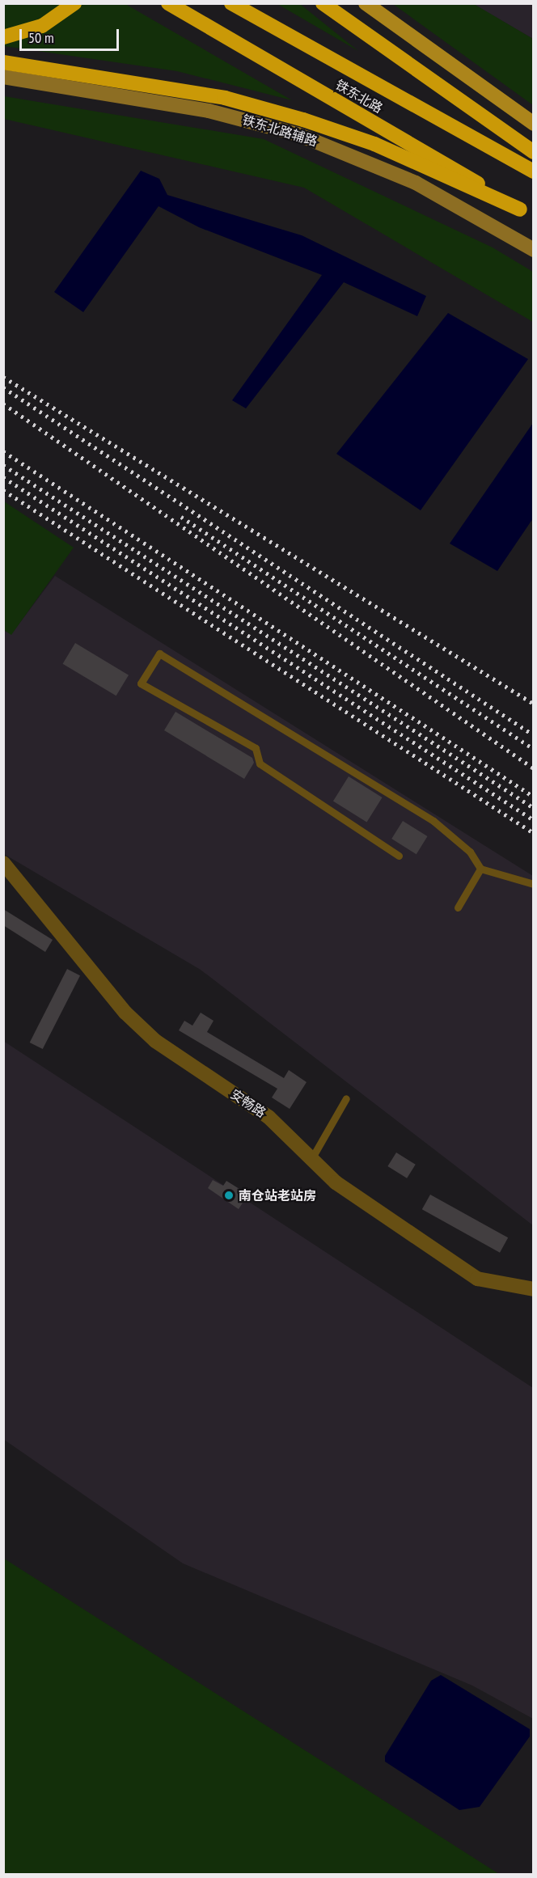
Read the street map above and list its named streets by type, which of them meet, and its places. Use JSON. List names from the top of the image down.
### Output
{
  "streets": {
    "highway": ["铁东北路"],
    "street": ["铁东北路辅路", "安畅路"]
  },
  "places": ["南仓站老站房"],
  "scale_bar": "50 m"
}
